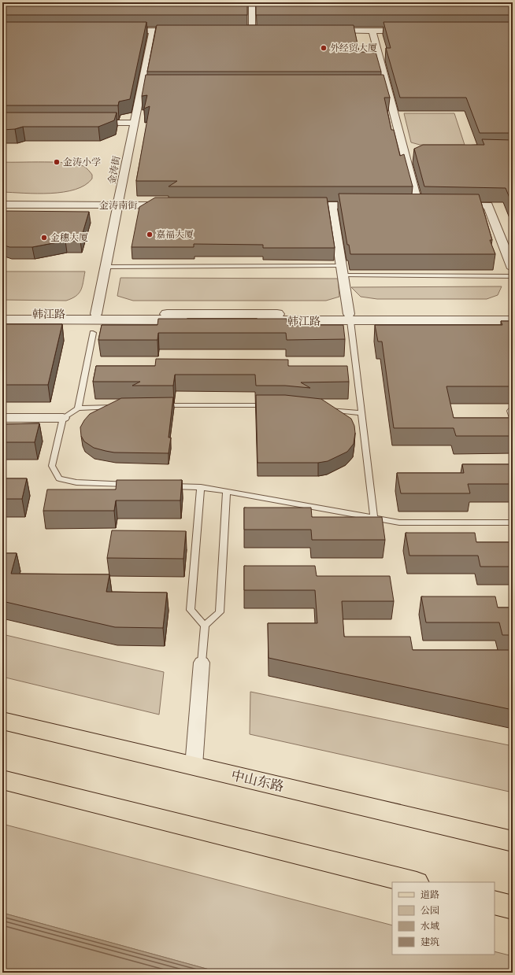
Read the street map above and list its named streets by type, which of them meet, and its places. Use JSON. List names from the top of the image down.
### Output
{
  "streets": {
    "main road": ["中山东路"],
    "street": ["金涛街", "金涛南街", "韩江路"]
  },
  "crossings": [
    ["金涛街", "金涛南街"],
    ["金涛街", "韩江路"]
  ],
  "places": [
    "外经贸大厦",
    "金涛小学",
    "嘉福大厦",
    "金穗大厦"
  ],
  "legend": [
    "道路",
    "公园",
    "水域",
    "建筑"
  ]
}
